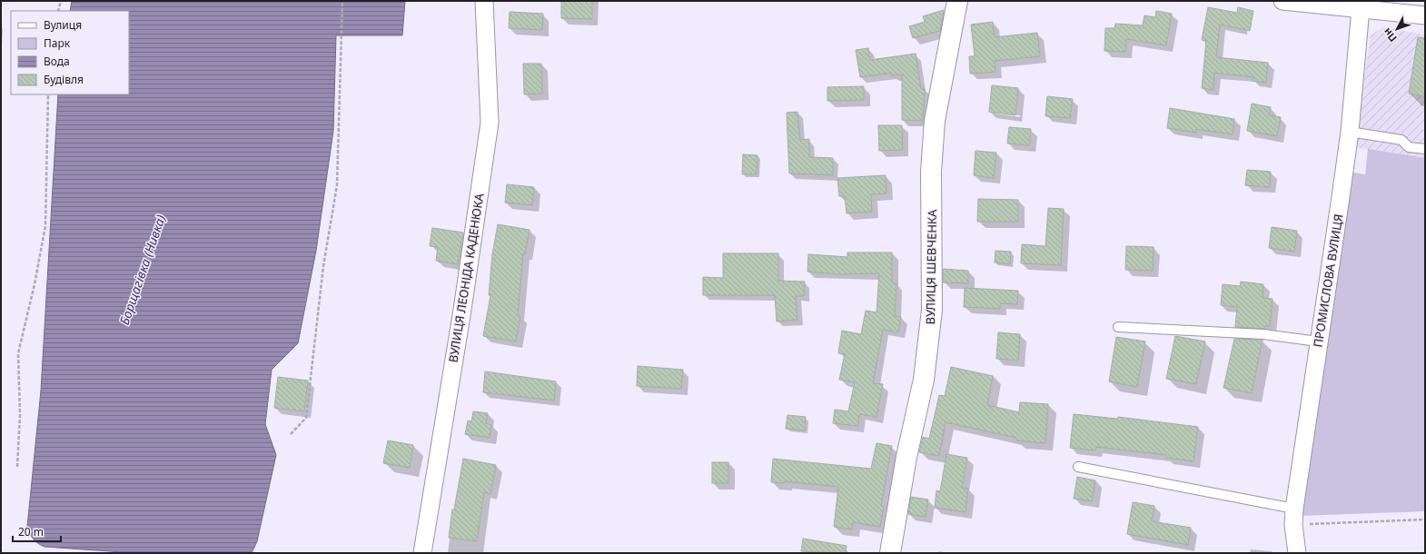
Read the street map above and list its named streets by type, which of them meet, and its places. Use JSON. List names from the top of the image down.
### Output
{
  "streets": {
    "street": ["ВУЛИЦЯ ШЕВЧЕНКА", "ВУЛИЦЯ ЛЕОНІДА КАДЕНЮКА", "ПРОМИСЛОВА ВУЛИЦЯ"]
  },
  "water": ["Борщагівка (Нивка)"],
  "legend": [
    "Вулиця",
    "Парк",
    "Вода",
    "Будівля"
  ],
  "scale_bar": "20 m",
  "north": "bottom left"
}
